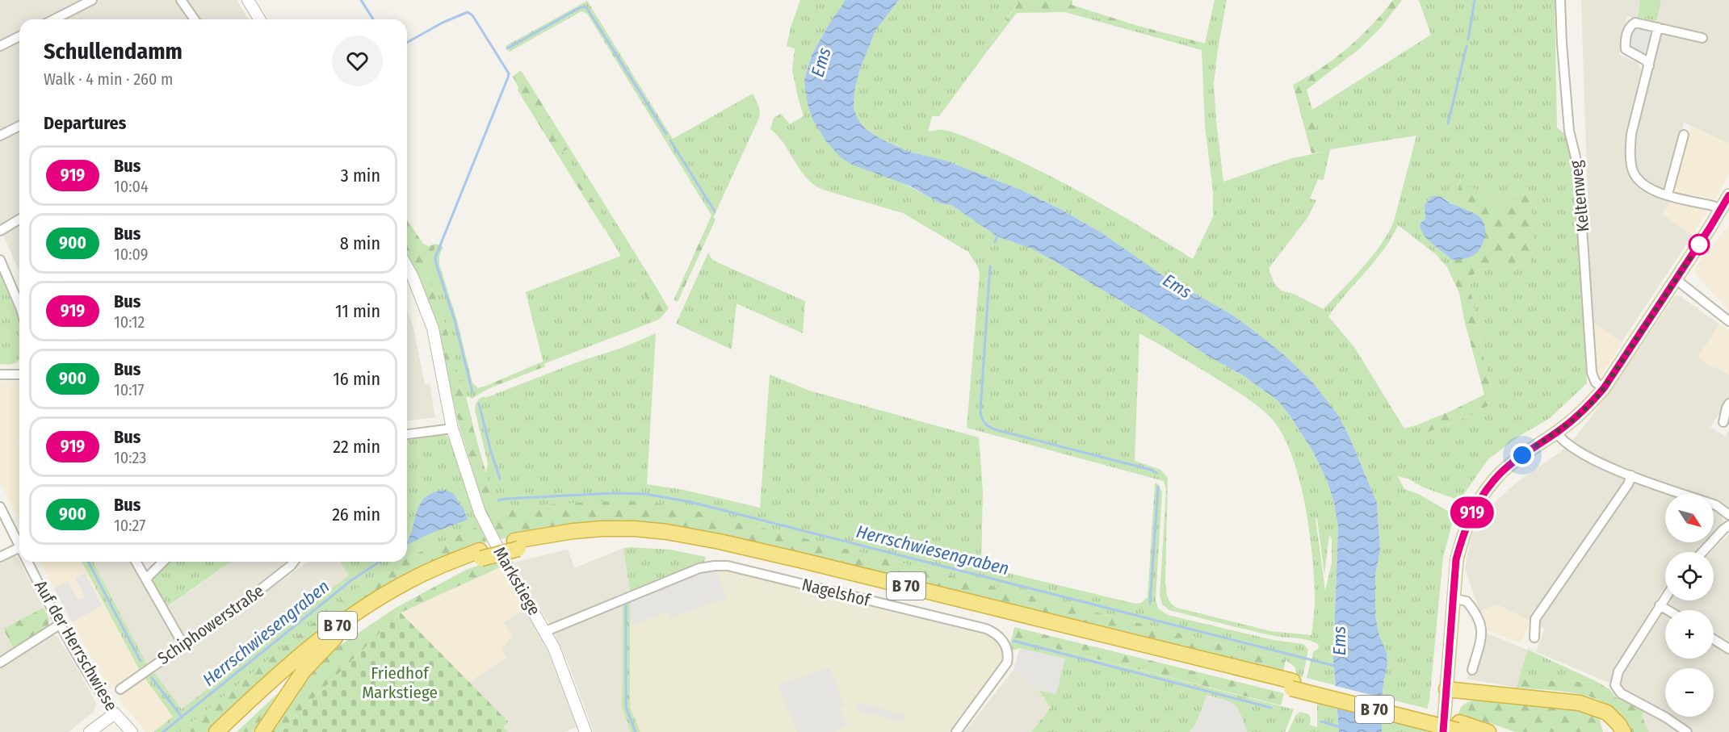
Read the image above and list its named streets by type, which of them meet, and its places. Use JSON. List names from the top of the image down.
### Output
{
  "streets": {
    "highway": ["B 70"],
    "street": [
      "Keltenweg",
      "Markstiege",
      "Nagelshof",
      "Schiphowerstraße",
      "Auf der Herrschwiese"
    ]
  },
  "crossings": [
    ["Markstiege", "Nagelshof"]
  ],
  "water": ["Ems", "Herrschwiesengraben"],
  "parks": ["Friedhof Markstiege"],
  "lines": ["bus line 919"],
  "north": "bottom right",
  "page": {
    "on_map": "919",
    "heading": [
      ["Schullendamm", "Walk · 4 min · 260 m"],
      "Departures"
    ],
    "list": [
      {
        "mark": "919",
        "name": "Bus",
        "note": "10:04",
        "value": "3 min"
      },
      {
        "mark": "900",
        "name": "Bus",
        "note": "10:09",
        "value": "8 min"
      },
      {
        "mark": "919",
        "name": "Bus",
        "note": "10:12",
        "value": "11 min"
      },
      {
        "mark": "900",
        "name": "Bus",
        "note": "10:17",
        "value": "16 min"
      },
      {
        "mark": "919",
        "name": "Bus",
        "note": "10:23",
        "value": "22 min"
      },
      {
        "mark": "900",
        "name": "Bus",
        "note": "10:27",
        "value": "26 min"
      }
    ],
    "map_buttons": ["+", "−"]
  }
}
